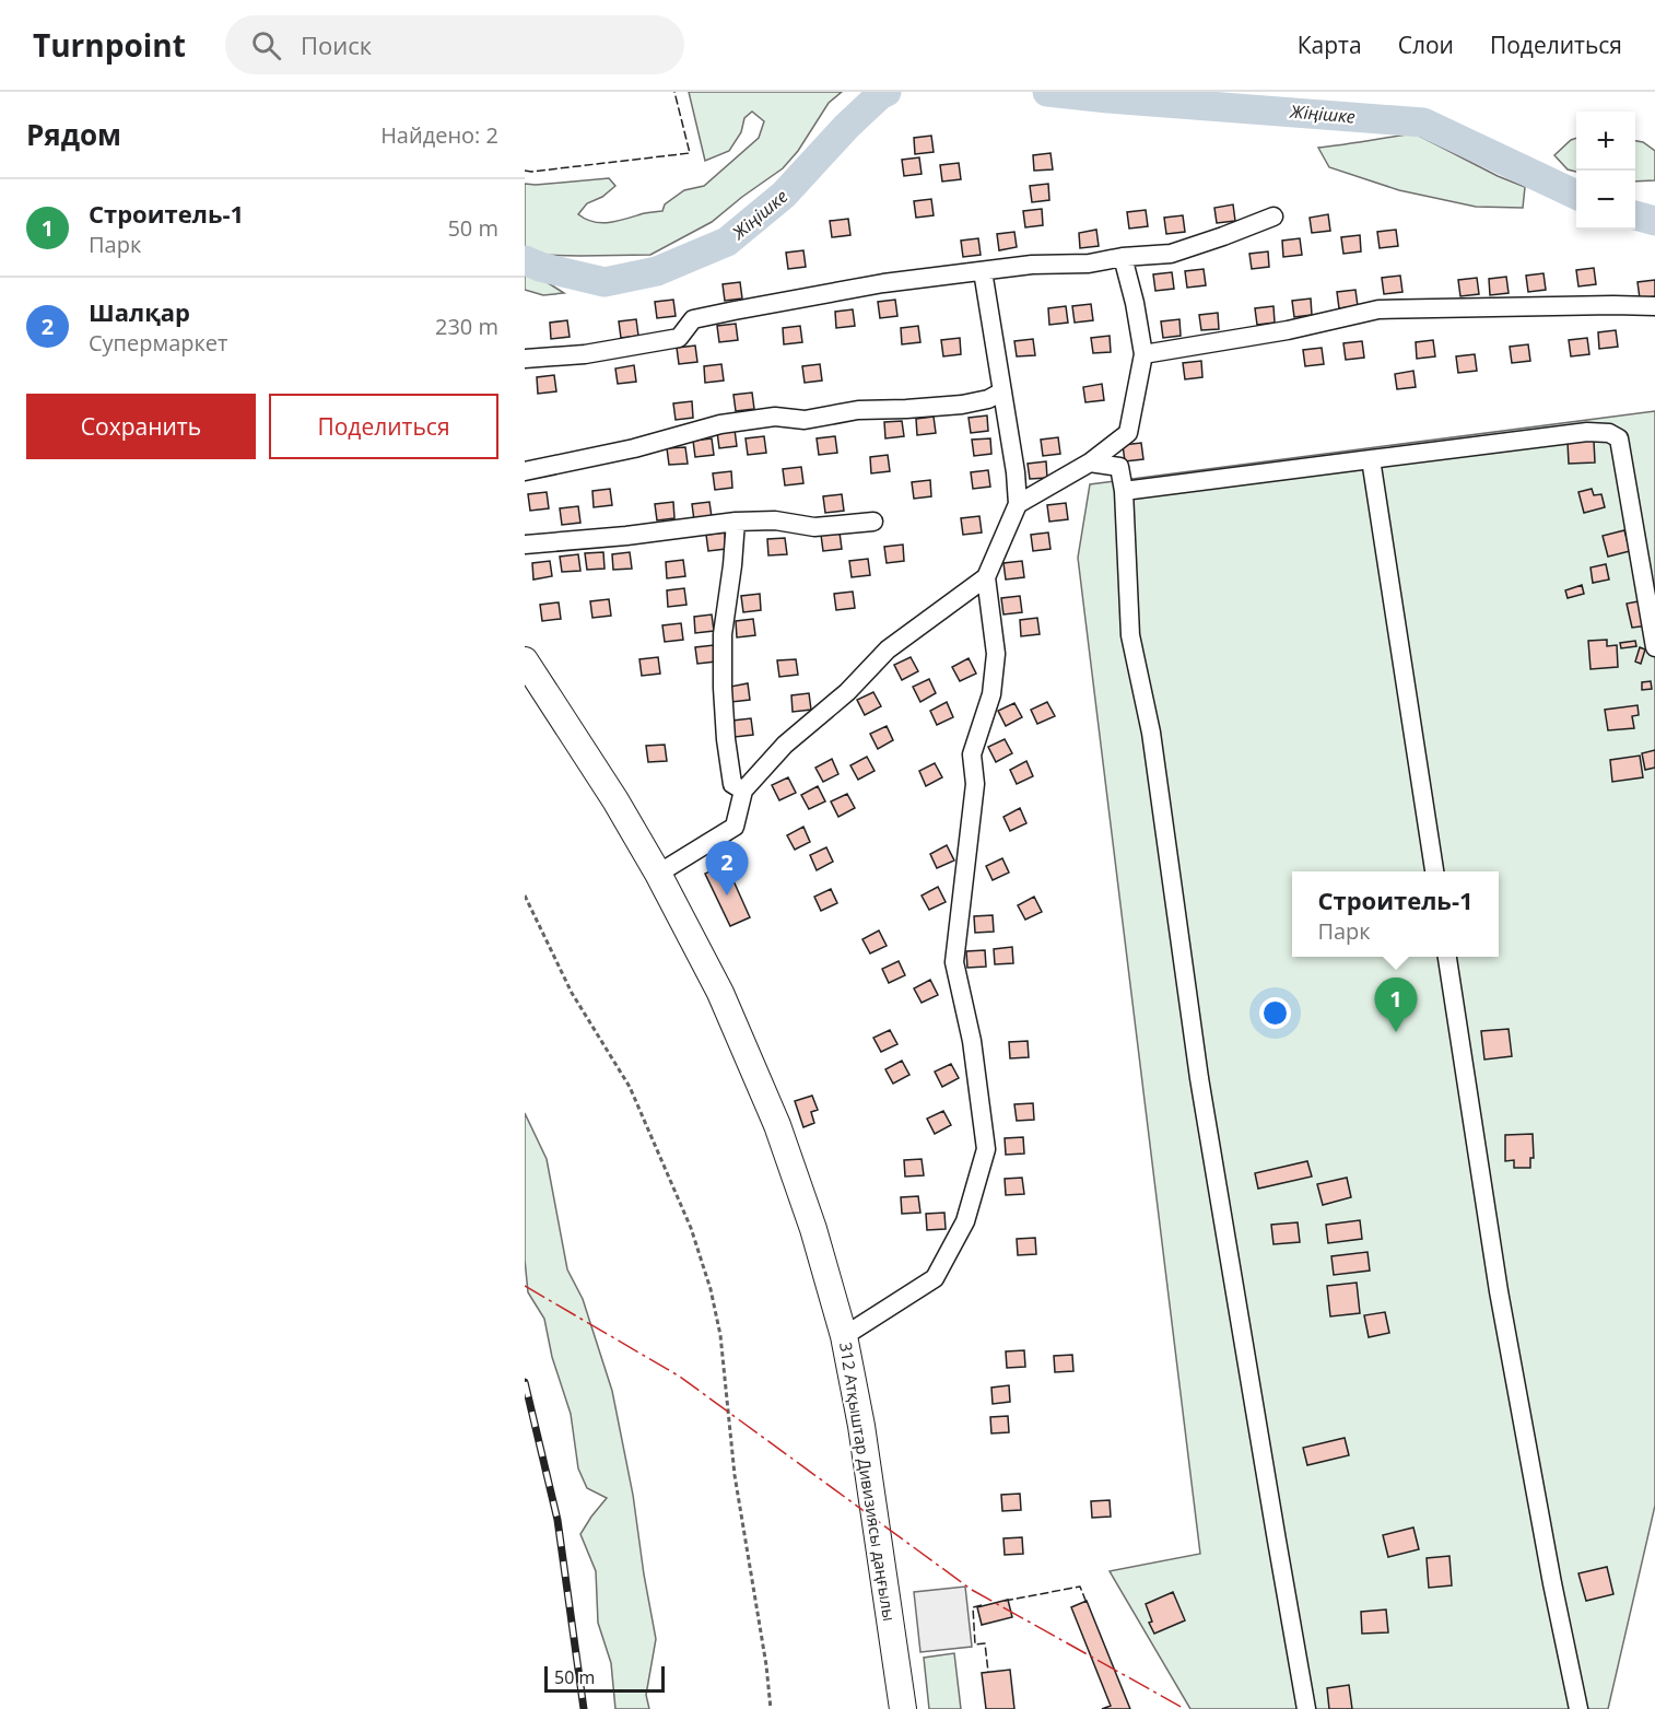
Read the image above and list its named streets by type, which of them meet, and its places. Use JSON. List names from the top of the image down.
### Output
{
  "streets": {
    "highway": ["312 Атқыштар Дивизиясы даңғылы"]
  },
  "water": ["Жіңішке"],
  "scale_bar": "50 m",
  "page": {
    "header": "Turnpoint",
    "search": "Поиск",
    "nav": ["Карта", "Слои", "Поделиться"],
    "heading": ["Рядом", "Найдено: 2"],
    "map_buttons": ["+", "−"],
    "list": [
      {
        "mark": "1",
        "name": "Строитель-1",
        "note": "Парк",
        "value": "50 m"
      },
      {
        "mark": "2",
        "name": "Шалқар",
        "note": "Супермаркет",
        "value": "230 m"
      }
    ],
    "buttons": ["Сохранить", "Поделиться"],
    "pins": ["2", "1"],
    "popup": ["Строитель-1", "Парк"],
    "scale": "50 m"
  }
}
